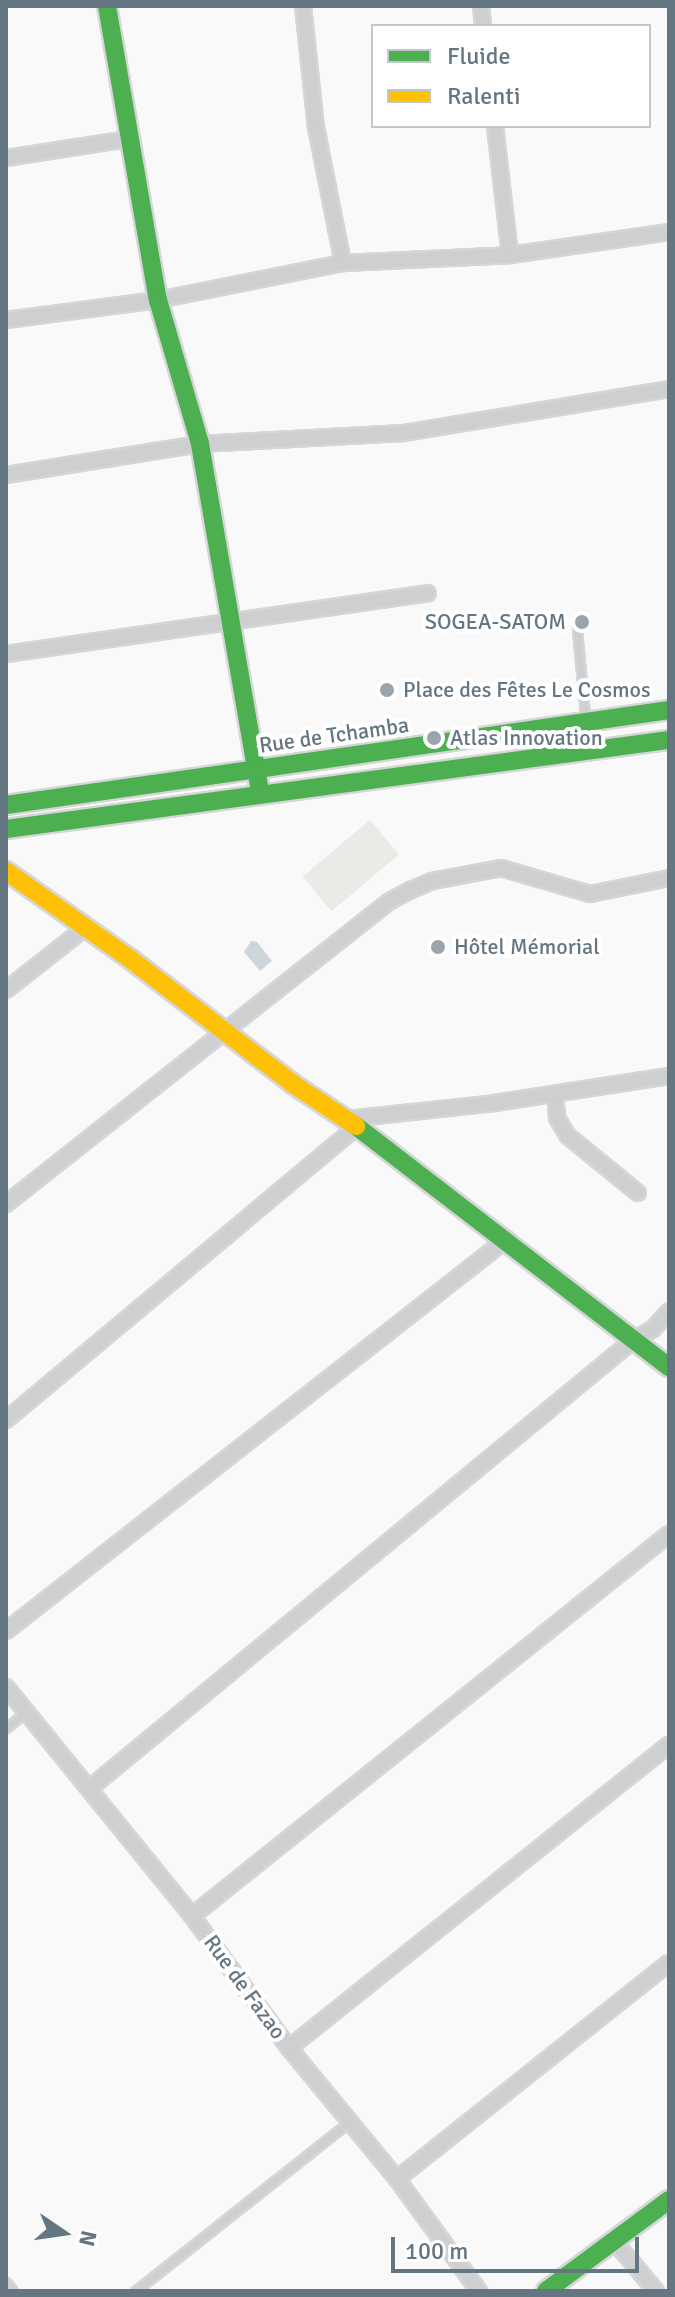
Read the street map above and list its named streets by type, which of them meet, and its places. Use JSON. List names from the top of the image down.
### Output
{
  "streets": {
    "street": ["Rue de Tchamba", "Rue de Fazao"]
  },
  "places": [
    "SOGEA-SATOM",
    "Place des Fêtes Le Cosmos",
    "Atlas Innovation",
    "Hôtel Mémorial"
  ],
  "legend": ["Fluide", "Ralenti"],
  "scale_bar": "100 m",
  "north": "right"
}
